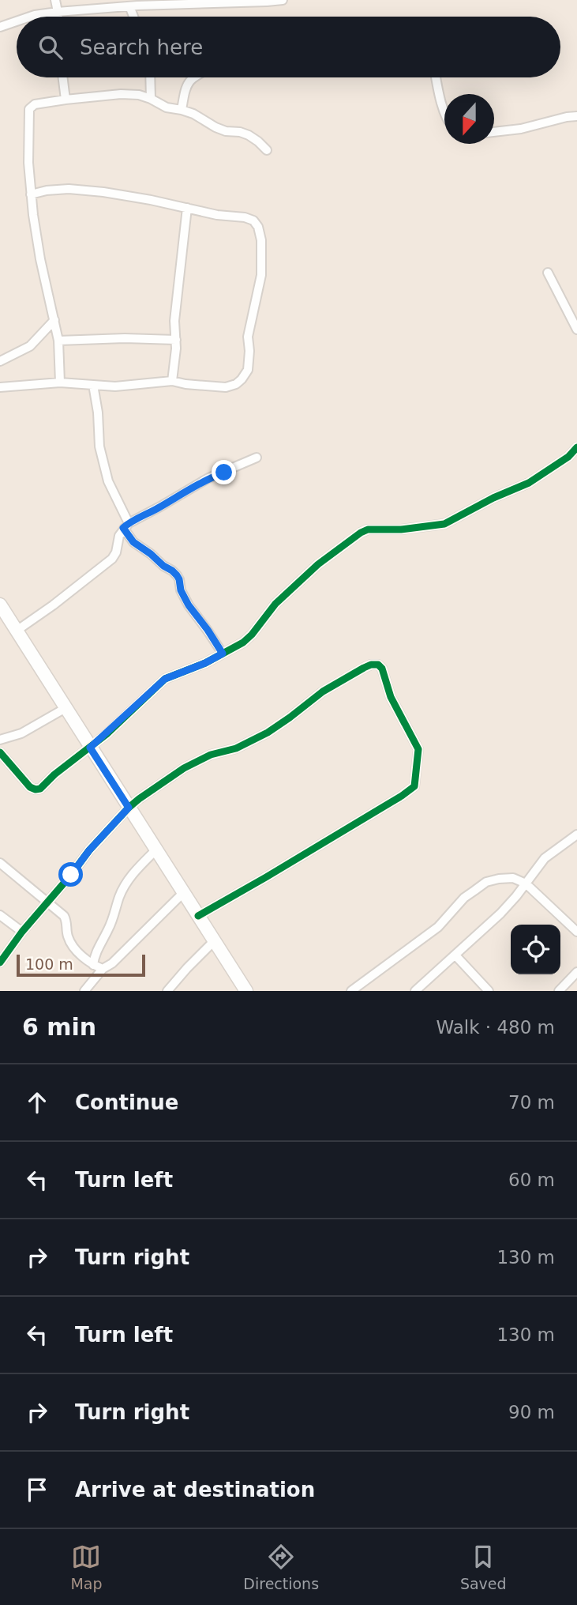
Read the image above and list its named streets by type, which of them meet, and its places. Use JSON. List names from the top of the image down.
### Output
{
  "scale_bar": "100 m",
  "north": "bottom",
  "page": {
    "search": "Search here",
    "scale": "100 m",
    "heading": ["6 min", "Walk · 480 m"],
    "list": [
      ["Continue", "70 m"],
      ["Turn left", "60 m"],
      ["Turn right", "130 m"],
      ["Turn left", "130 m"],
      ["Turn right", "90 m"],
      "Arrive at destination"
    ],
    "nav": ["Map", "Directions", "Saved"]
  }
}
